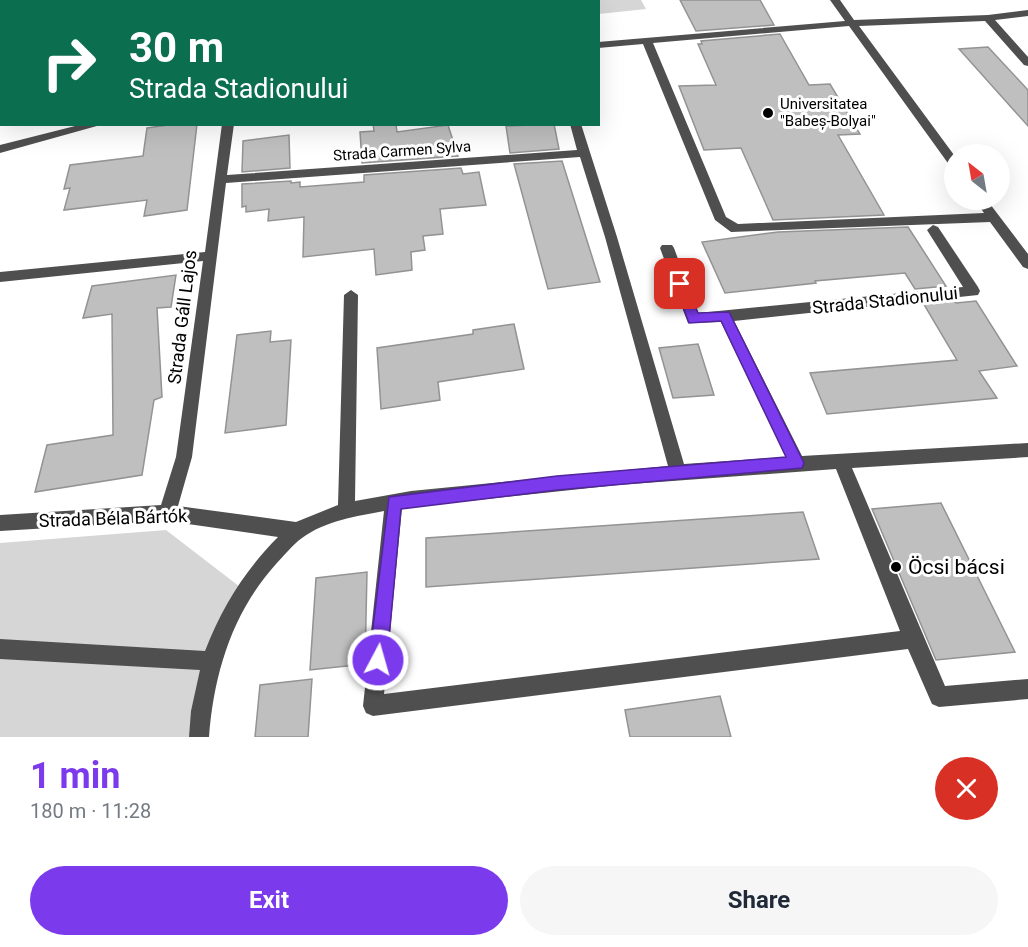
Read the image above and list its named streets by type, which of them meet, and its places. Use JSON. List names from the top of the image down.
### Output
{
  "streets": {
    "street": [
      "Strada Carmen Sylva",
      "Strada Stadionului",
      "Strada Gáll Lajos",
      "Strada Béla Bártók"
    ]
  },
  "crossings": [
    ["Strada Carmen Sylva", "Strada Gáll Lajos"],
    ["Strada Gáll Lajos", "Strada Béla Bártók"]
  ],
  "places": ["Universitatea \"Babeș-Bolyai\"", "Öcsi bácsi"],
  "north": "top left",
  "page": {
    "turn": ["30 m", "Strada Stadionului"],
    "heading": ["1 min", "180 m · 11:28"],
    "buttons": ["Exit", "Share"]
  }
}
